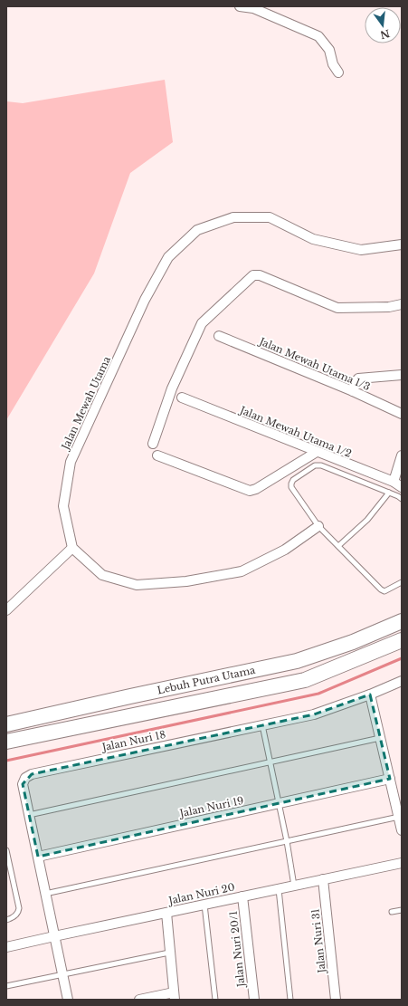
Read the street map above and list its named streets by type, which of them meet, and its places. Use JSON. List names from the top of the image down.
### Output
{
  "streets": {
    "main road": ["Lebuh Putra Utama"],
    "street": [
      "Jalan Mewah Utama 1/3",
      "Jalan Mewah Utama",
      "Jalan Mewah Utama 1/2",
      "Jalan Nuri 18",
      "Jalan Nuri 19",
      "Jalan Nuri 20",
      "Jalan Nuri 31",
      "Jalan Nuri 20/1"
    ]
  },
  "crossings": [
    ["Jalan Nuri 18", "Jalan Nuri 19"],
    ["Jalan Nuri 18", "Jalan Nuri 20"],
    ["Jalan Nuri 20", "Jalan Nuri 31"],
    ["Jalan Nuri 20", "Jalan Nuri 20/1"]
  ],
  "north": "bottom"
}
